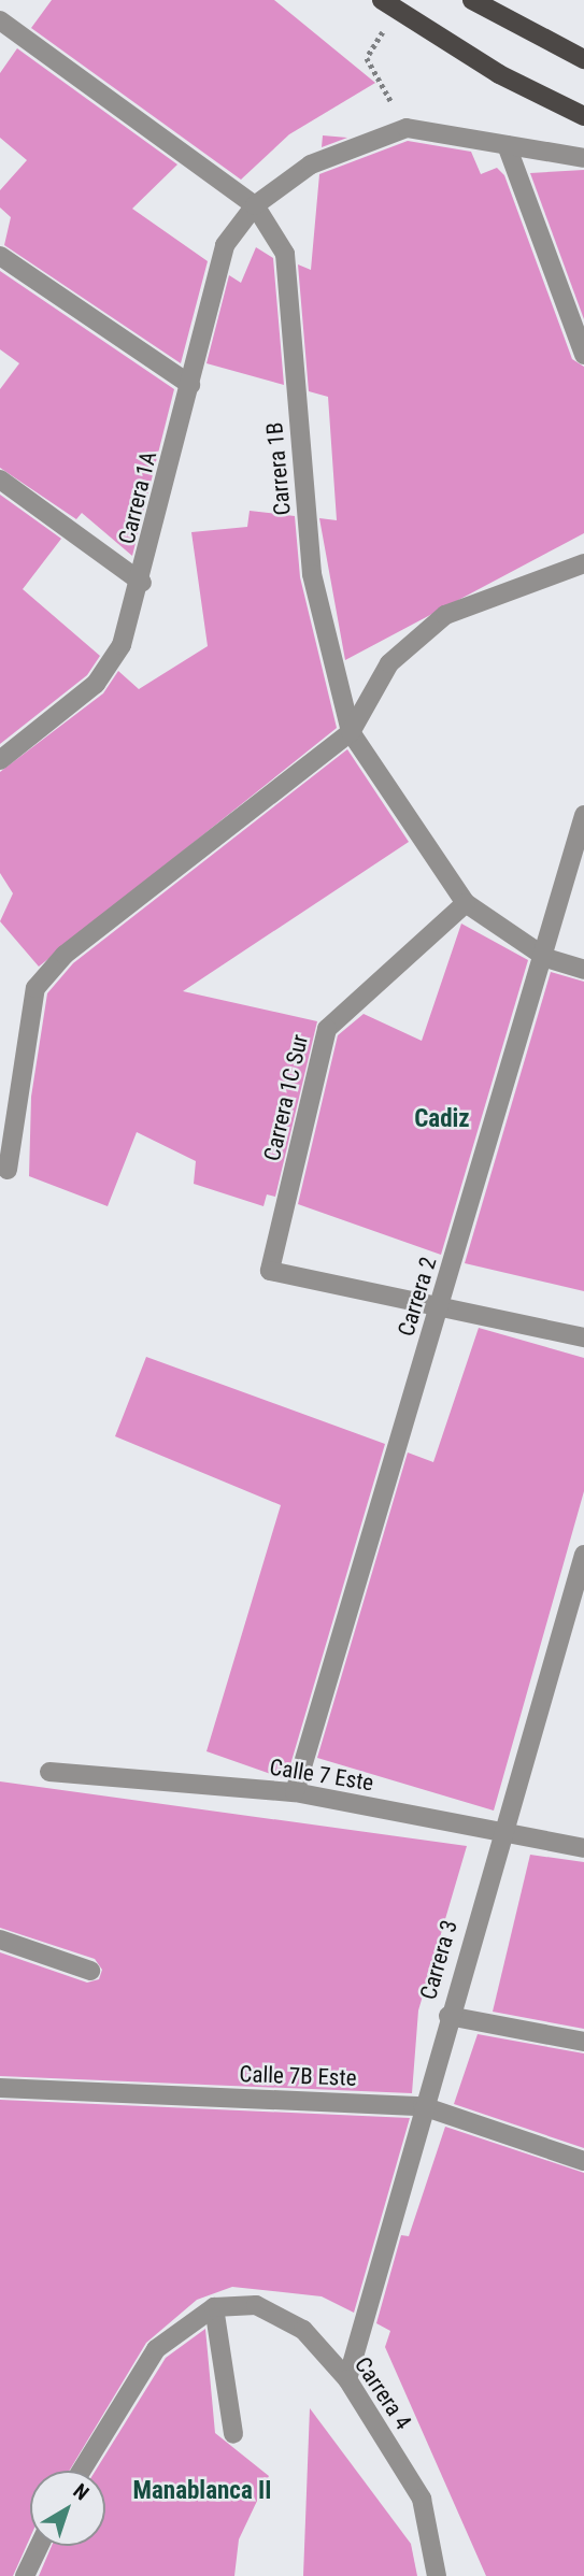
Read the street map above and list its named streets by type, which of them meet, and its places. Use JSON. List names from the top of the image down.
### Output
{
  "streets": {
    "street": [
      "Carrera 1B",
      "Carrera 1A",
      "Carrera 1C Sur",
      "Carrera 2",
      "Calle 7 Este",
      "Carrera 3",
      "Calle 7B Este",
      "Carrera 4"
    ]
  },
  "crossings": [
    ["Carrera 1B", "Carrera 1A"],
    ["Carrera 1B", "Carrera 1C Sur"],
    ["Carrera 1B", "Carrera 2"],
    ["Carrera 1C Sur", "Carrera 2"],
    ["Carrera 2", "Calle 7 Este"],
    ["Calle 7 Este", "Carrera 3"],
    ["Carrera 3", "Calle 7B Este"],
    ["Carrera 3", "Carrera 4"]
  ],
  "districts": ["Cadiz", "Manablanca II"],
  "north": "top right"
}
